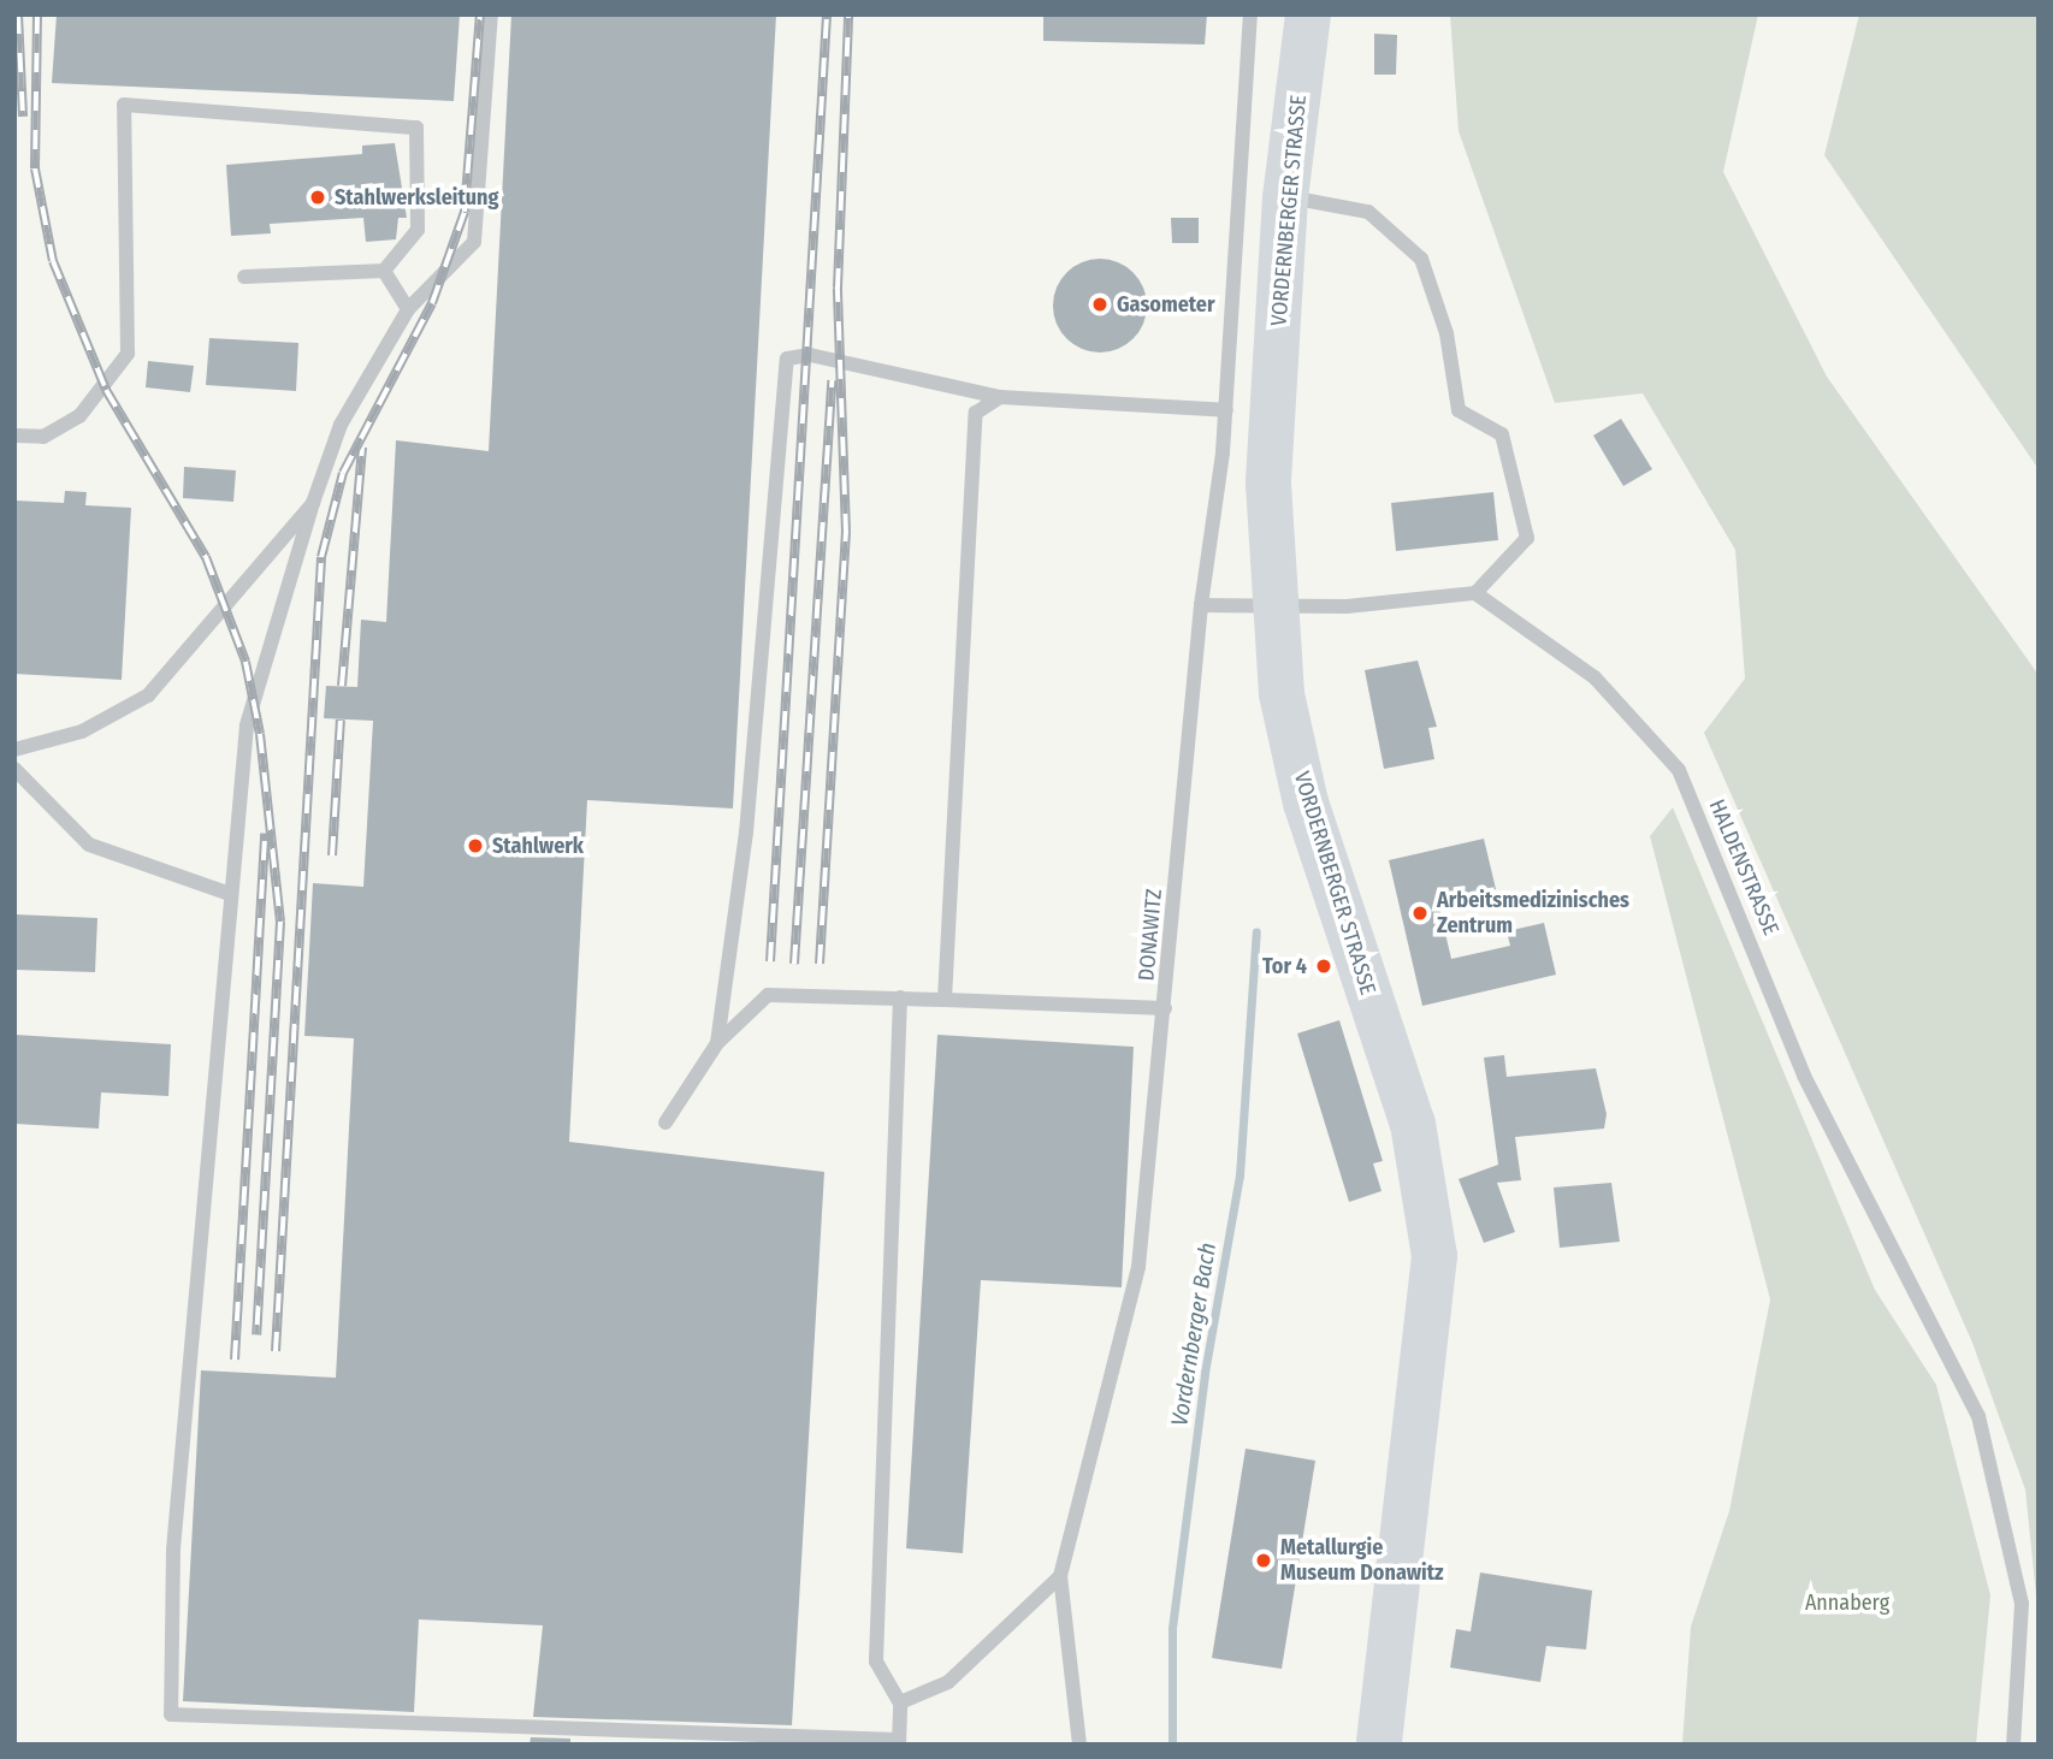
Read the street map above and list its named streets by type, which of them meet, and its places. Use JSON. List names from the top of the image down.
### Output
{
  "streets": {
    "main road": ["VORDERNBERGER STRASSE"],
    "lane": ["HALDENSTRASSE", "DONAWITZ"]
  },
  "water": ["Vordernberger Bach"],
  "parks": ["Annaberg"],
  "places": [
    "Stahlwerksleitung",
    "Gasometer",
    "Stahlwerk",
    "Arbeitsmedizinisches Zentrum",
    "Tor 4",
    "Metallurgie Museum Donawitz"
  ]
}
